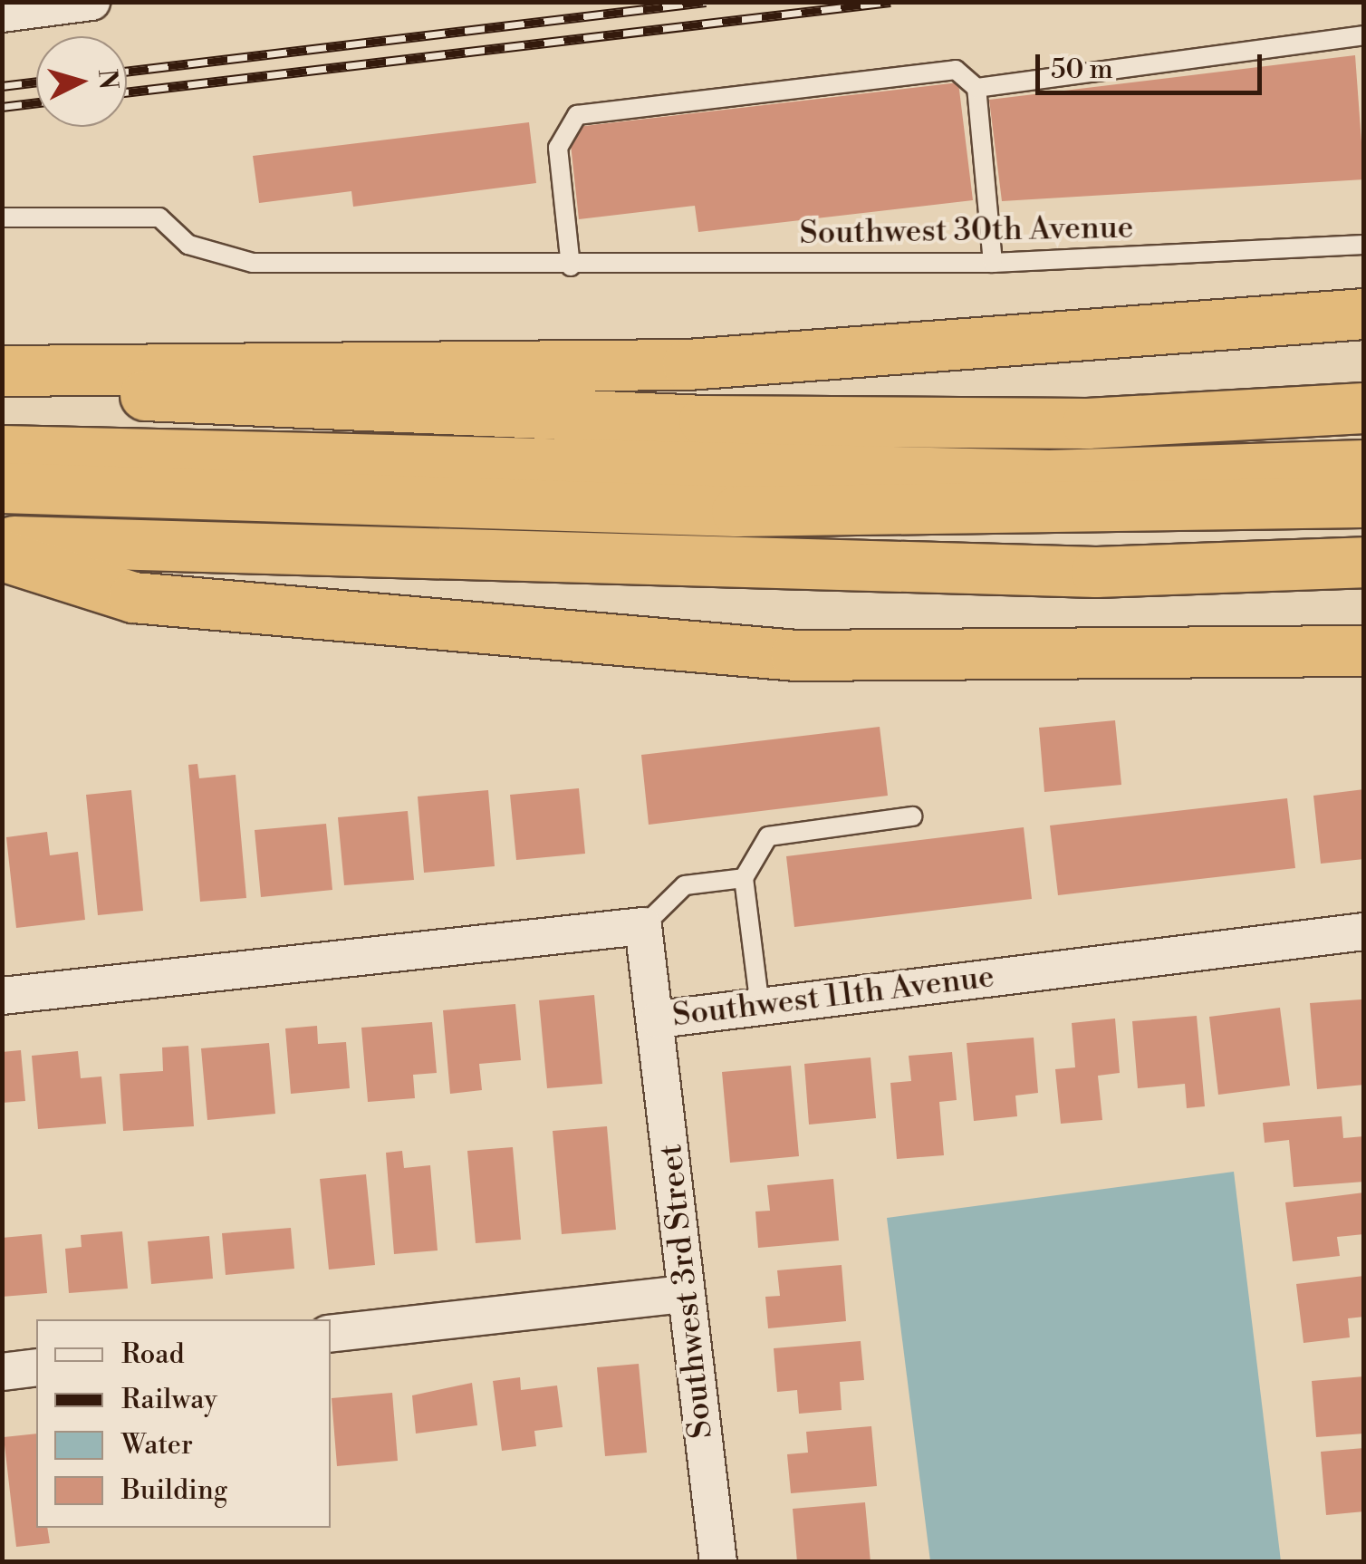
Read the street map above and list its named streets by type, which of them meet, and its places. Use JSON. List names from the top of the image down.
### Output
{
  "streets": {
    "street": ["Southwest 11th Avenue", "Southwest 3rd Street"],
    "lane": ["Southwest 30th Avenue"]
  },
  "crossings": [
    ["Southwest 11th Avenue", "Southwest 3rd Street"]
  ],
  "legend": [
    "Road",
    "Railway",
    "Water",
    "Building"
  ],
  "scale_bar": "50 m",
  "north": "right"
}
